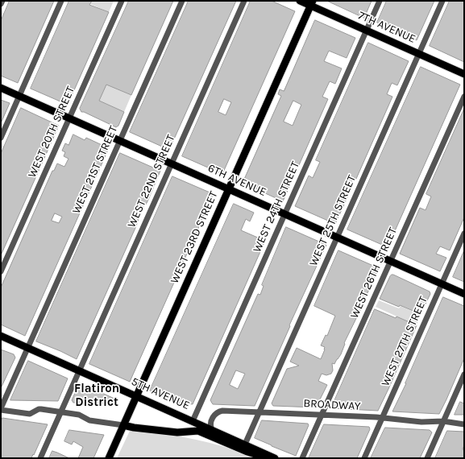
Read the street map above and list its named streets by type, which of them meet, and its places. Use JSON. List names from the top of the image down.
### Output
{
  "streets": {
    "main road": [
      "7TH AVENUE",
      "6TH AVENUE",
      "WEST 23RD STREET",
      "5TH AVENUE"
    ],
    "street": [
      "WEST 20TH STREET",
      "WEST 21ST STREET",
      "WEST 22ND STREET",
      "WEST 24TH STREET",
      "WEST 25TH STREET",
      "WEST 26TH STREET",
      "WEST 27TH STREET",
      "BROADWAY"
    ]
  },
  "crossings": [
    ["7TH AVENUE", "WEST 24TH STREET"],
    ["7TH AVENUE", "WEST 25TH STREET"],
    ["7TH AVENUE", "WEST 23RD STREET"],
    ["WEST 20TH STREET", "6TH AVENUE"],
    ["WEST 21ST STREET", "6TH AVENUE"],
    ["WEST 21ST STREET", "5TH AVENUE"],
    ["6TH AVENUE", "WEST 22ND STREET"],
    ["6TH AVENUE", "WEST 24TH STREET"],
    ["6TH AVENUE", "WEST 25TH STREET"],
    ["6TH AVENUE", "WEST 23RD STREET"],
    ["6TH AVENUE", "WEST 26TH STREET"],
    ["6TH AVENUE", "WEST 27TH STREET"],
    ["WEST 22ND STREET", "5TH AVENUE"],
    ["WEST 24TH STREET", "5TH AVENUE"],
    ["WEST 25TH STREET", "5TH AVENUE"],
    ["WEST 25TH STREET", "BROADWAY"],
    ["WEST 23RD STREET", "5TH AVENUE"],
    ["WEST 26TH STREET", "BROADWAY"],
    ["WEST 27TH STREET", "BROADWAY"],
    ["5TH AVENUE", "BROADWAY"]
  ],
  "districts": ["Flatiron District"]
}
